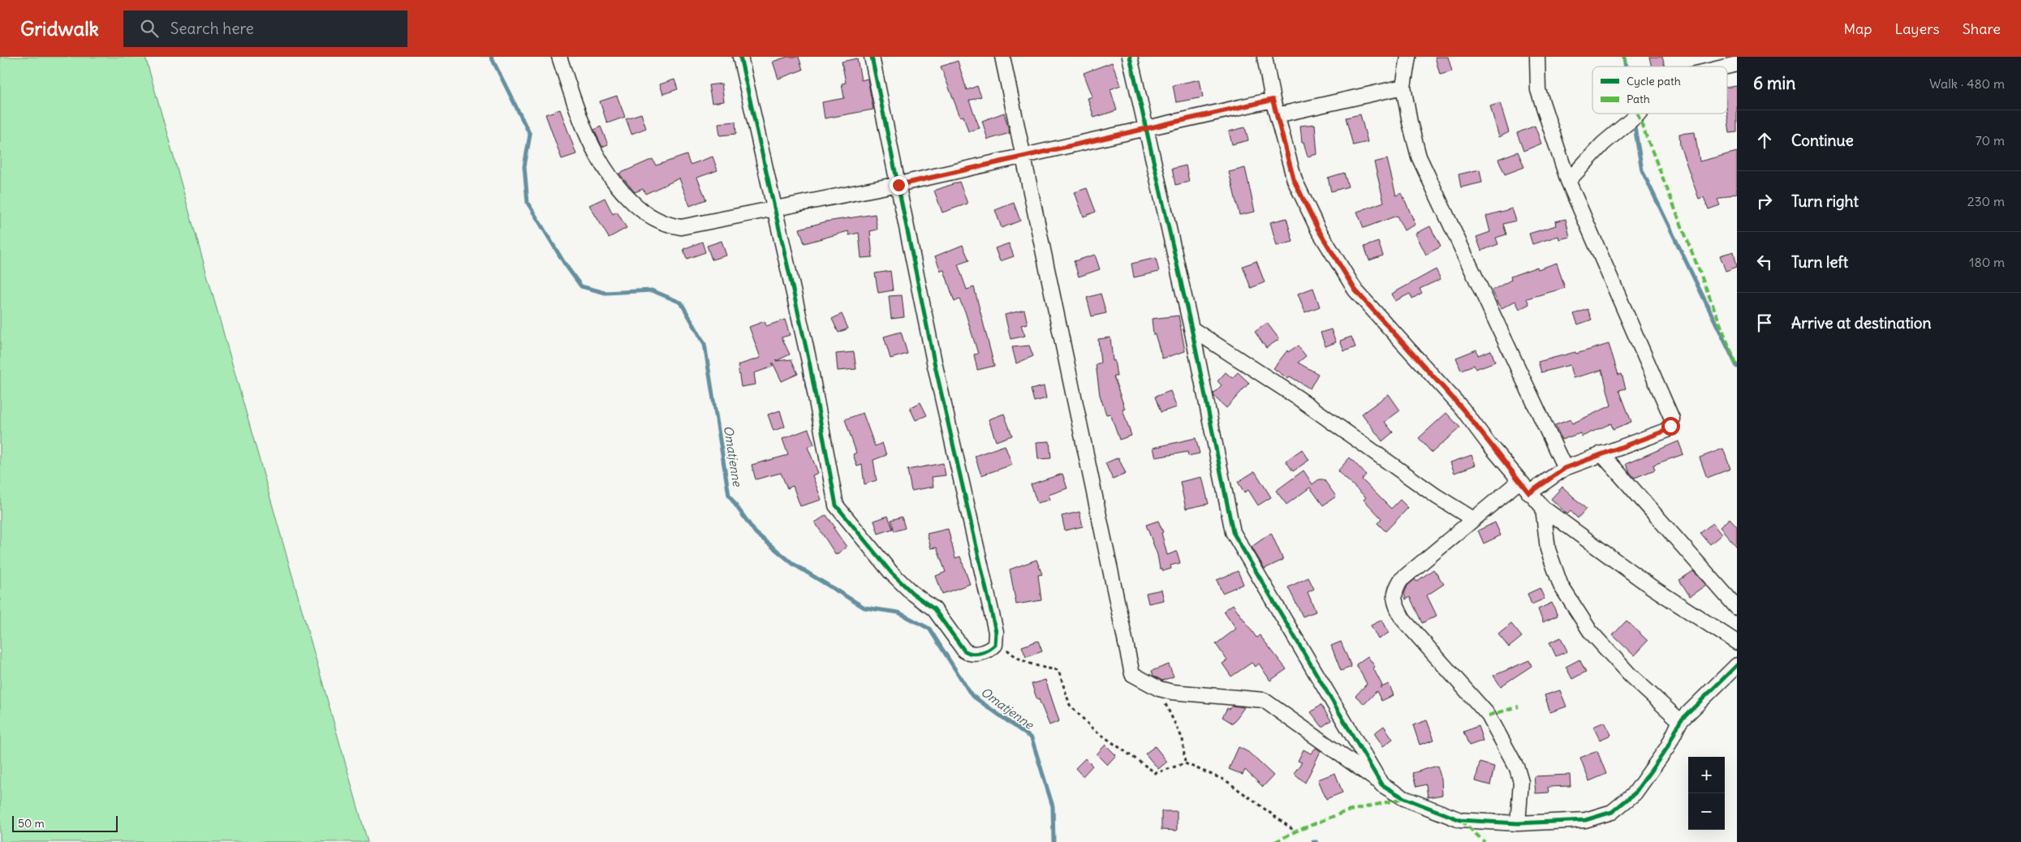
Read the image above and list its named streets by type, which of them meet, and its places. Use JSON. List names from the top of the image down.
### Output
{
  "water": ["Omatjenne"],
  "legend": ["Cycle path", "Path"],
  "scale_bar": "50 m",
  "page": {
    "header": "Gridwalk",
    "search": "Search here",
    "nav": ["Map", "Layers", "Share"],
    "heading": ["6 min", "Walk · 480 m"],
    "list": [
      ["Continue", "70 m"],
      ["Turn right", "230 m"],
      ["Turn left", "180 m"],
      "Arrive at destination"
    ],
    "map_buttons": ["+", "−"],
    "scale": "50 m"
  }
}
